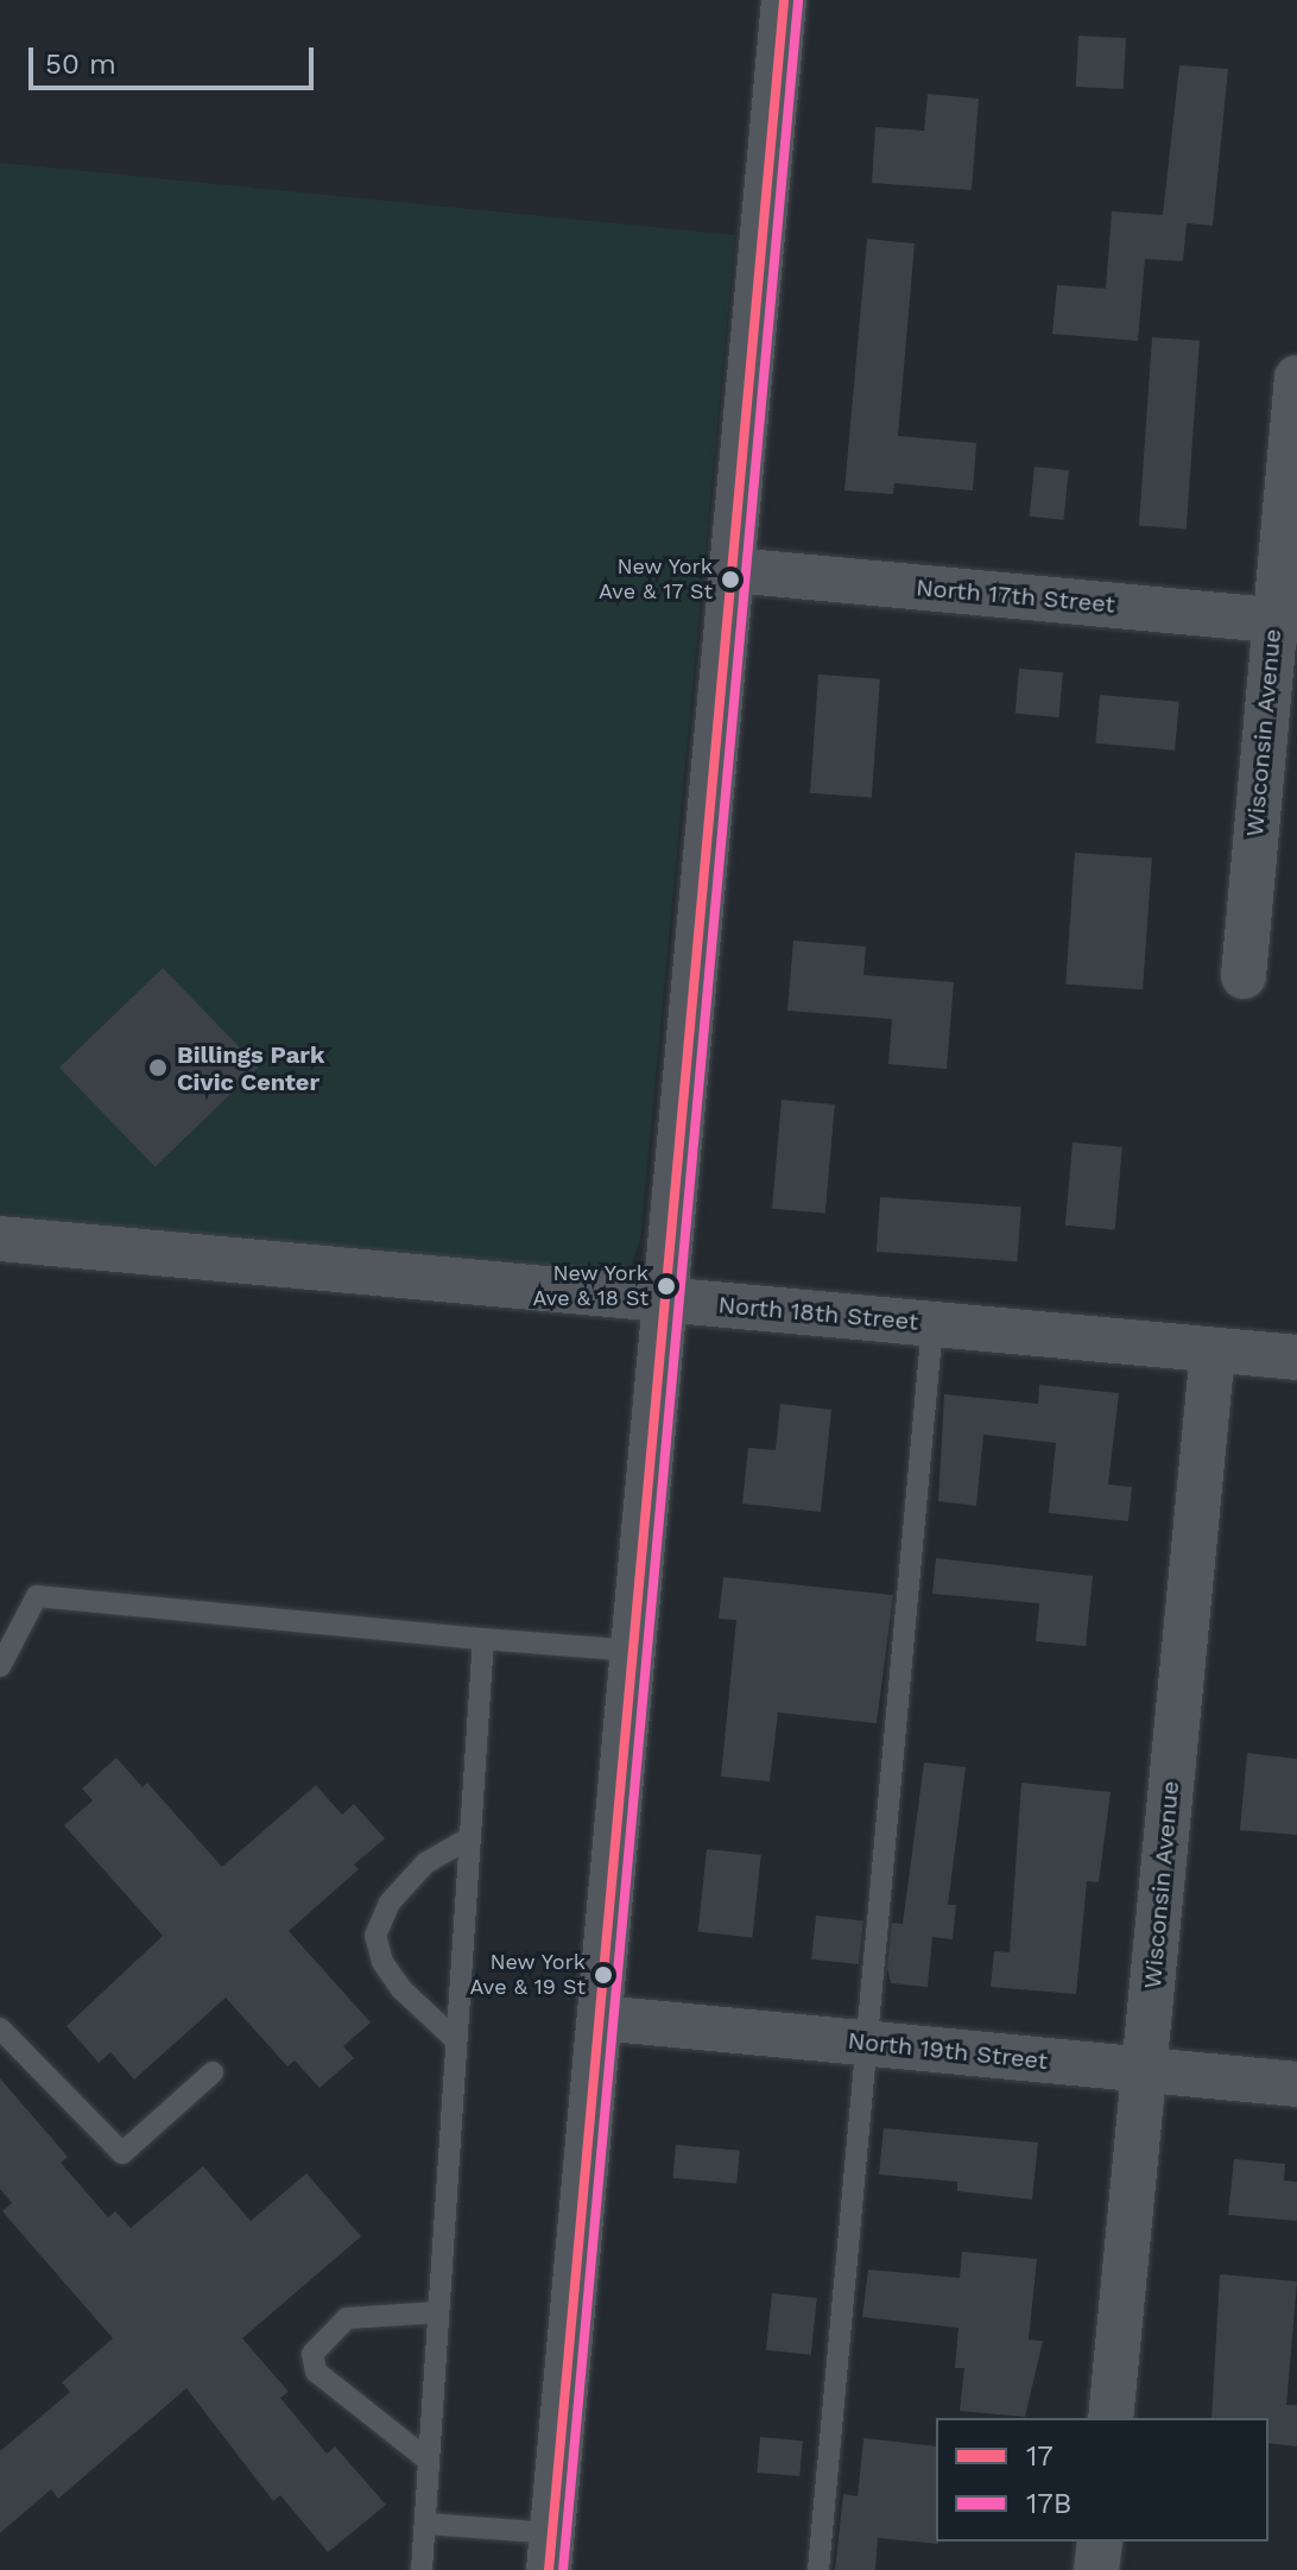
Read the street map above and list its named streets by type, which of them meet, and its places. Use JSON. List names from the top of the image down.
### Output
{
  "streets": {
    "street": [
      "North 17th Street",
      "Wisconsin Avenue",
      "North 18th Street",
      "North 19th Street"
    ]
  },
  "crossings": [
    ["North 17th Street", "Wisconsin Avenue"],
    ["Wisconsin Avenue", "North 18th Street"],
    ["Wisconsin Avenue", "North 19th Street"]
  ],
  "places": [
    "New York Ave & 17 St",
    "Billings Park Civic Center",
    "New York Ave & 18 St",
    "New York Ave & 19 St"
  ],
  "lines": ["transit line 17", "transit line 17B"],
  "legend": ["17", "17B"],
  "scale_bar": "50 m"
}
